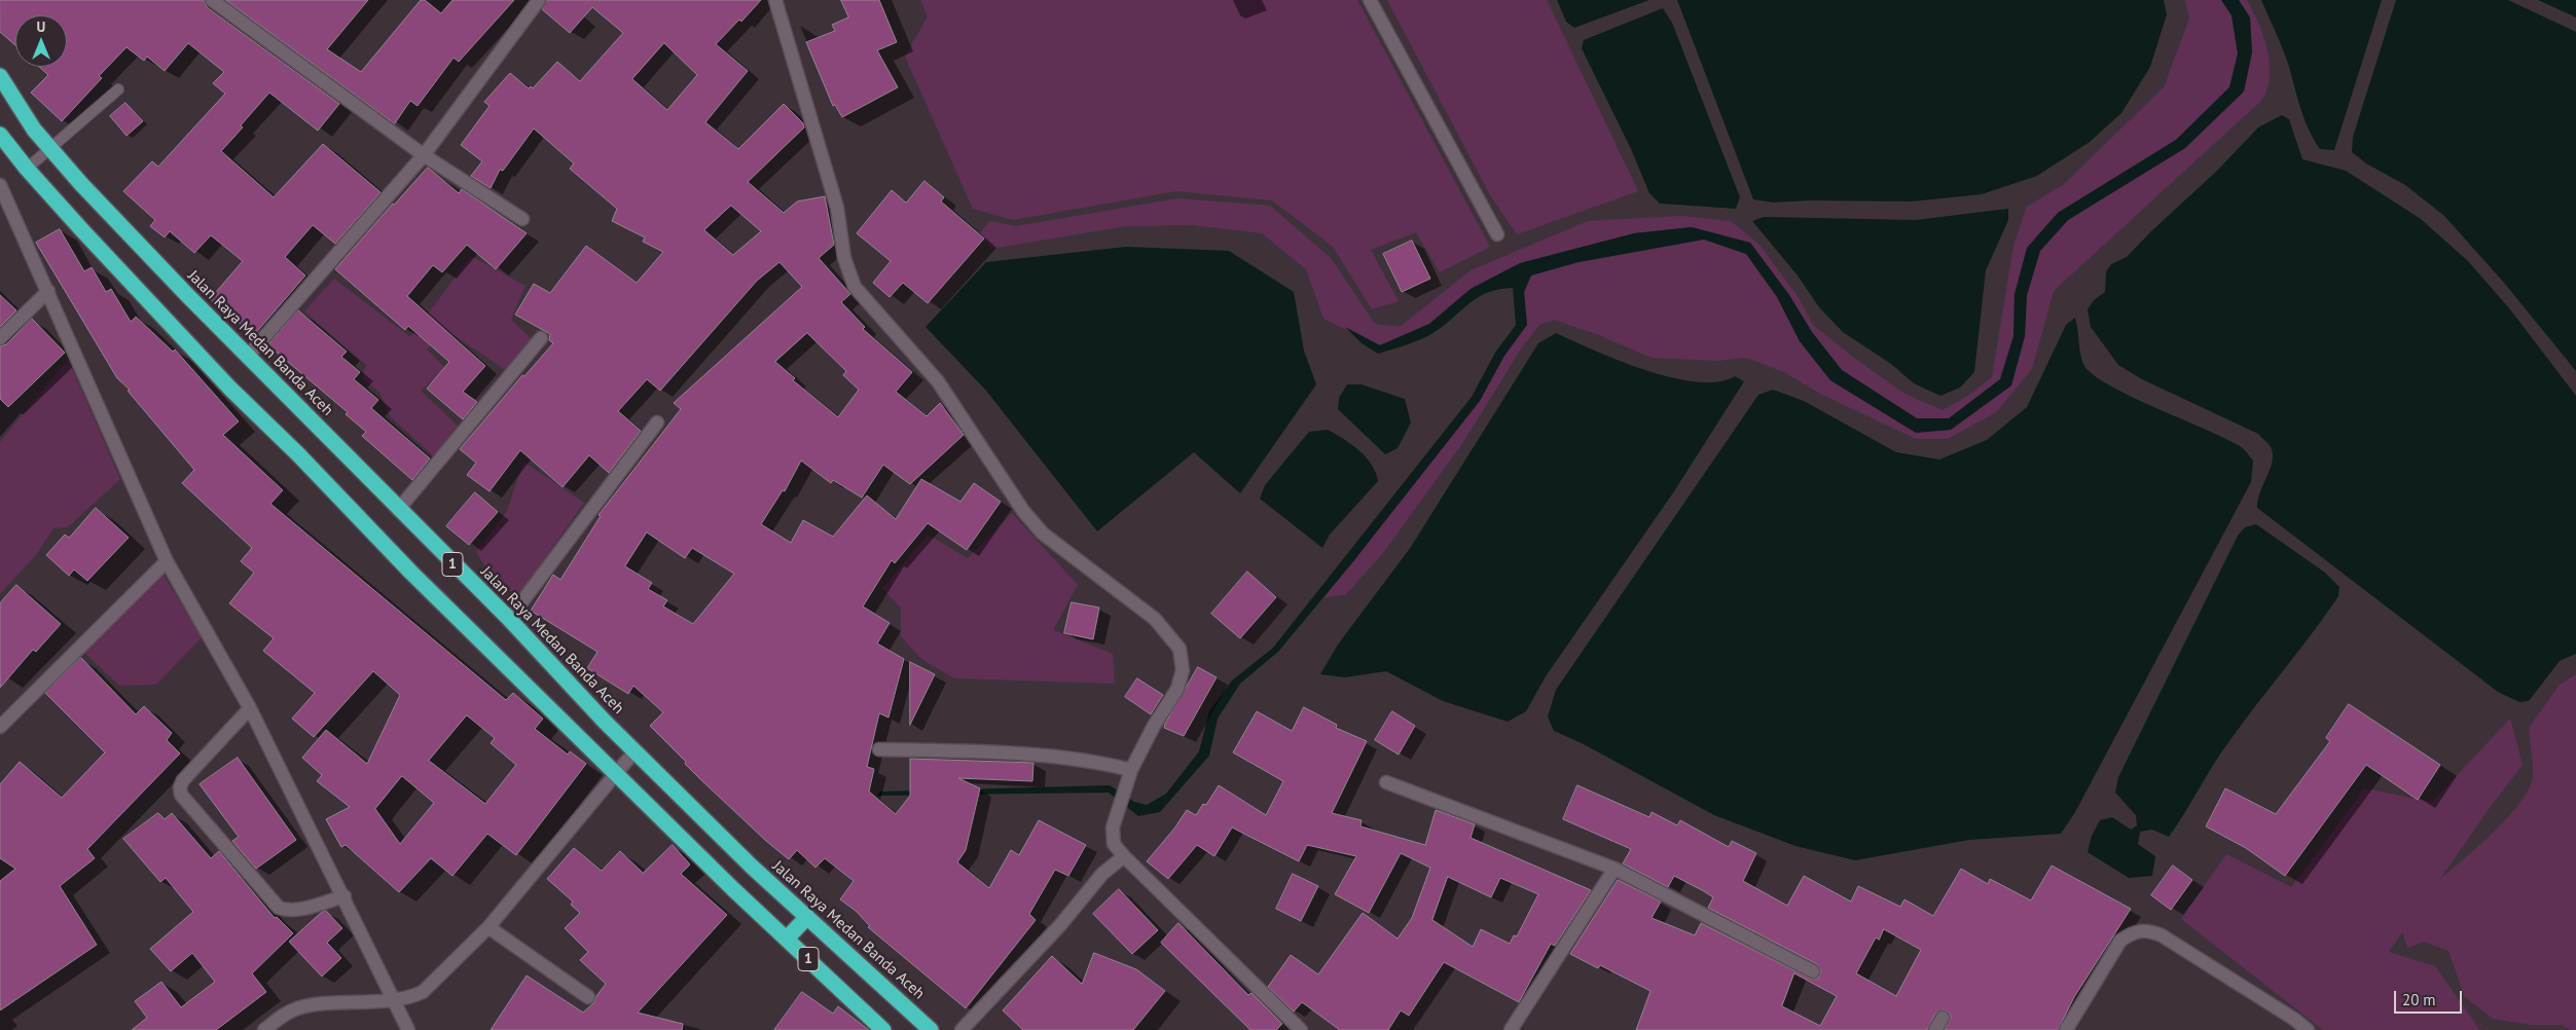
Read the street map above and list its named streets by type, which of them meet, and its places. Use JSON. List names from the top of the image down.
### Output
{
  "streets": {
    "highway": ["Jalan Raya Medan Banda Aceh", "1"]
  },
  "scale_bar": "20 m",
  "north": "top"
}
